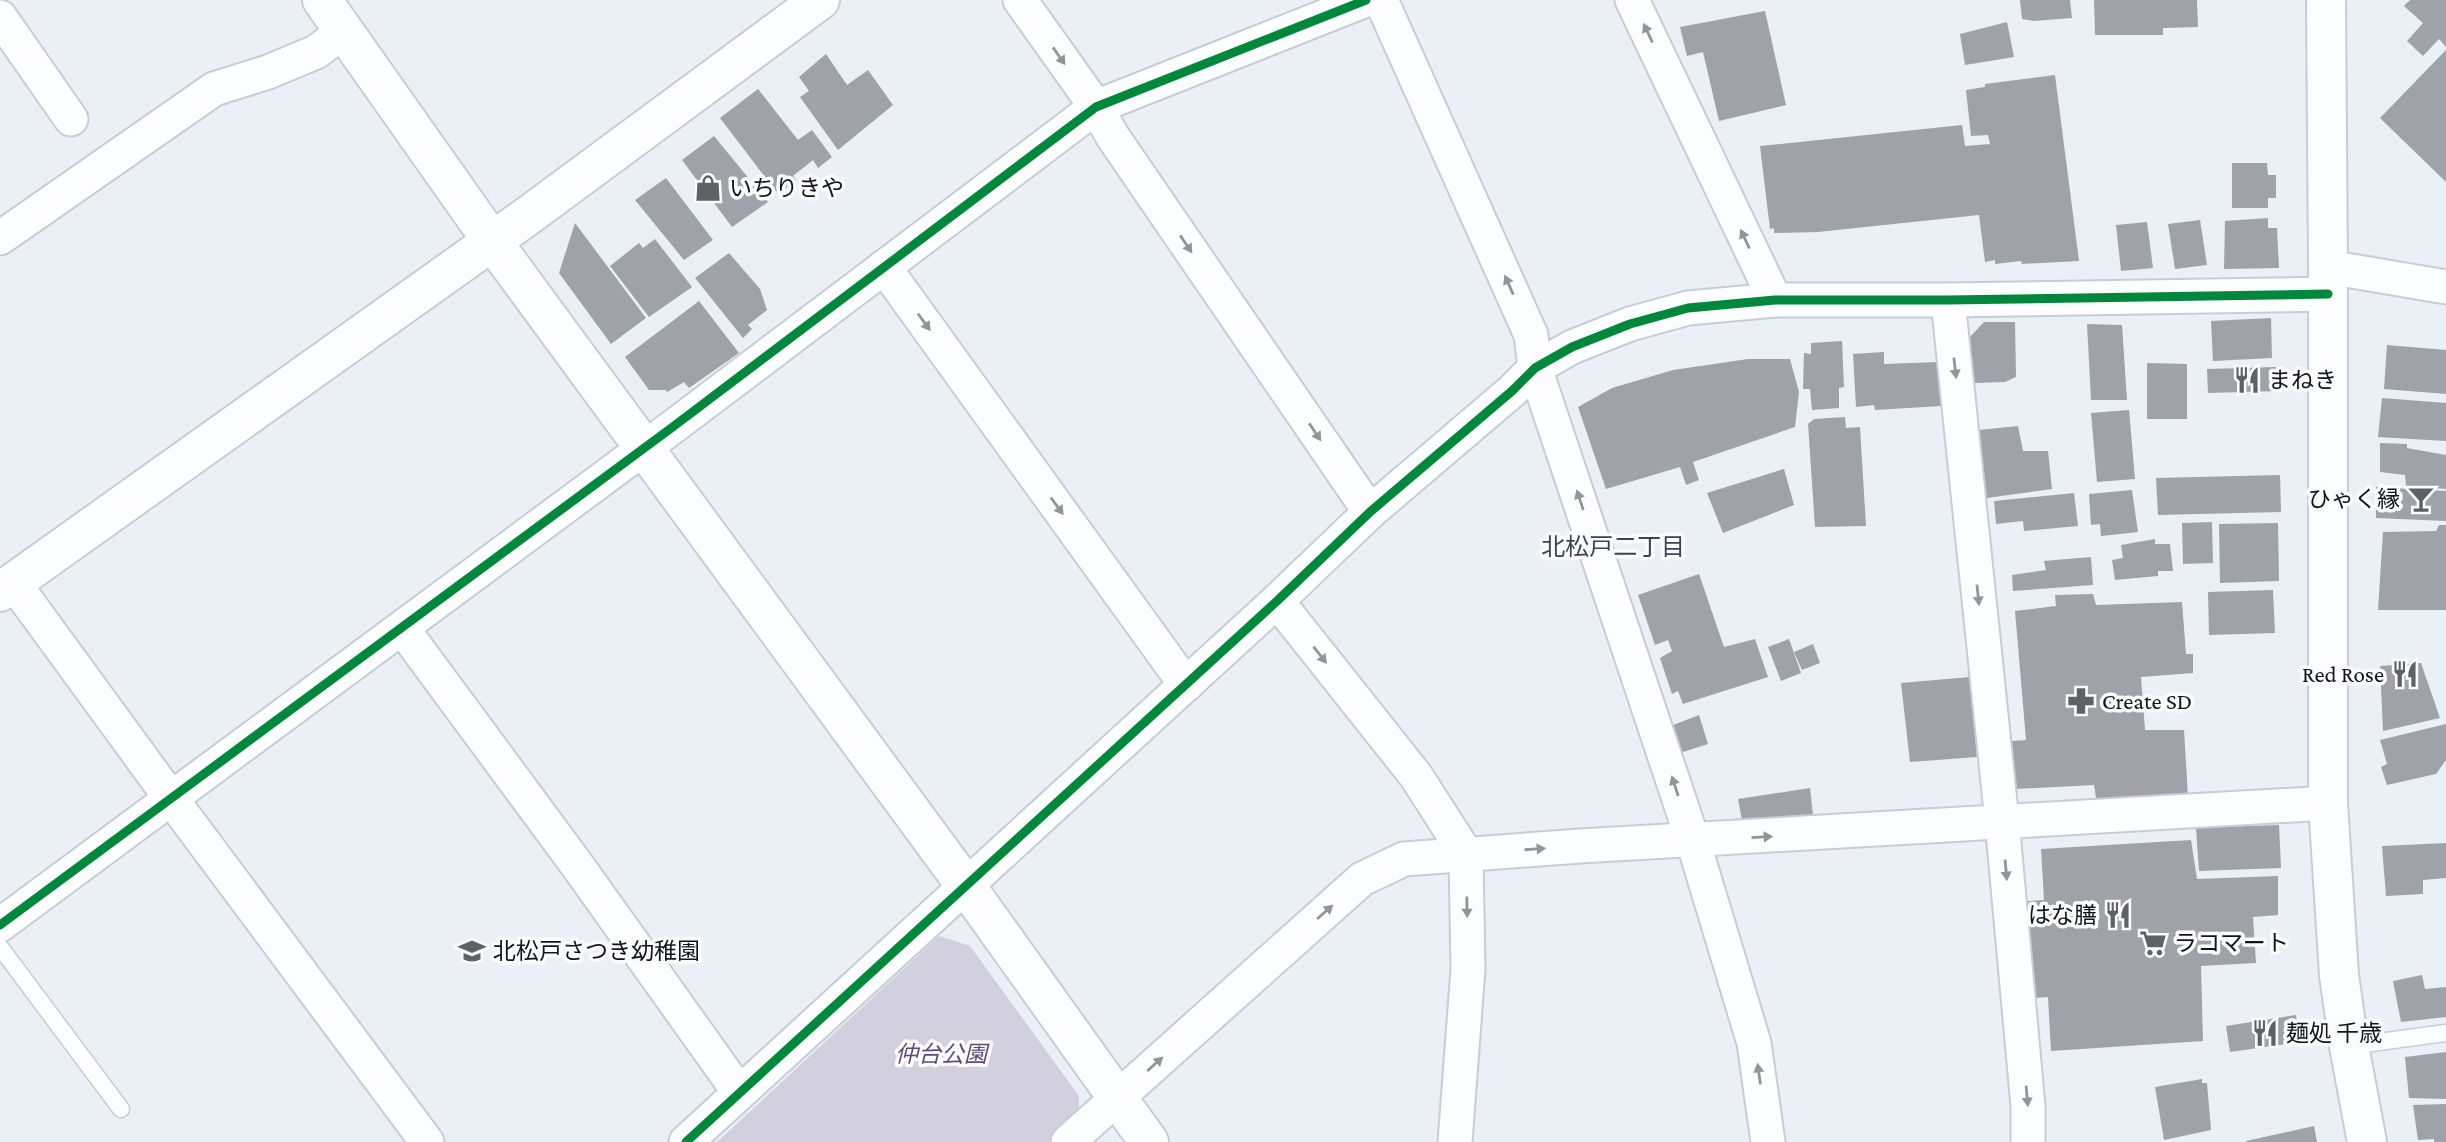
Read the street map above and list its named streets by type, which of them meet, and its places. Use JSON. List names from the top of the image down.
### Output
{
  "districts": ["北松戸二丁目"],
  "parks": ["仲台公園"],
  "places": {
    "shop": ["いちりきや"],
    "restaurant": [
      "まねき",
      "Red Rose",
      "はな膳",
      "麺処 千歳"
    ],
    "bar": ["ひゃく縁"],
    "pharmacy": ["Create SD"],
    "supermarket": ["ラコマート"],
    "school or university": ["北松戸さつき幼稚園"]
  }
}
